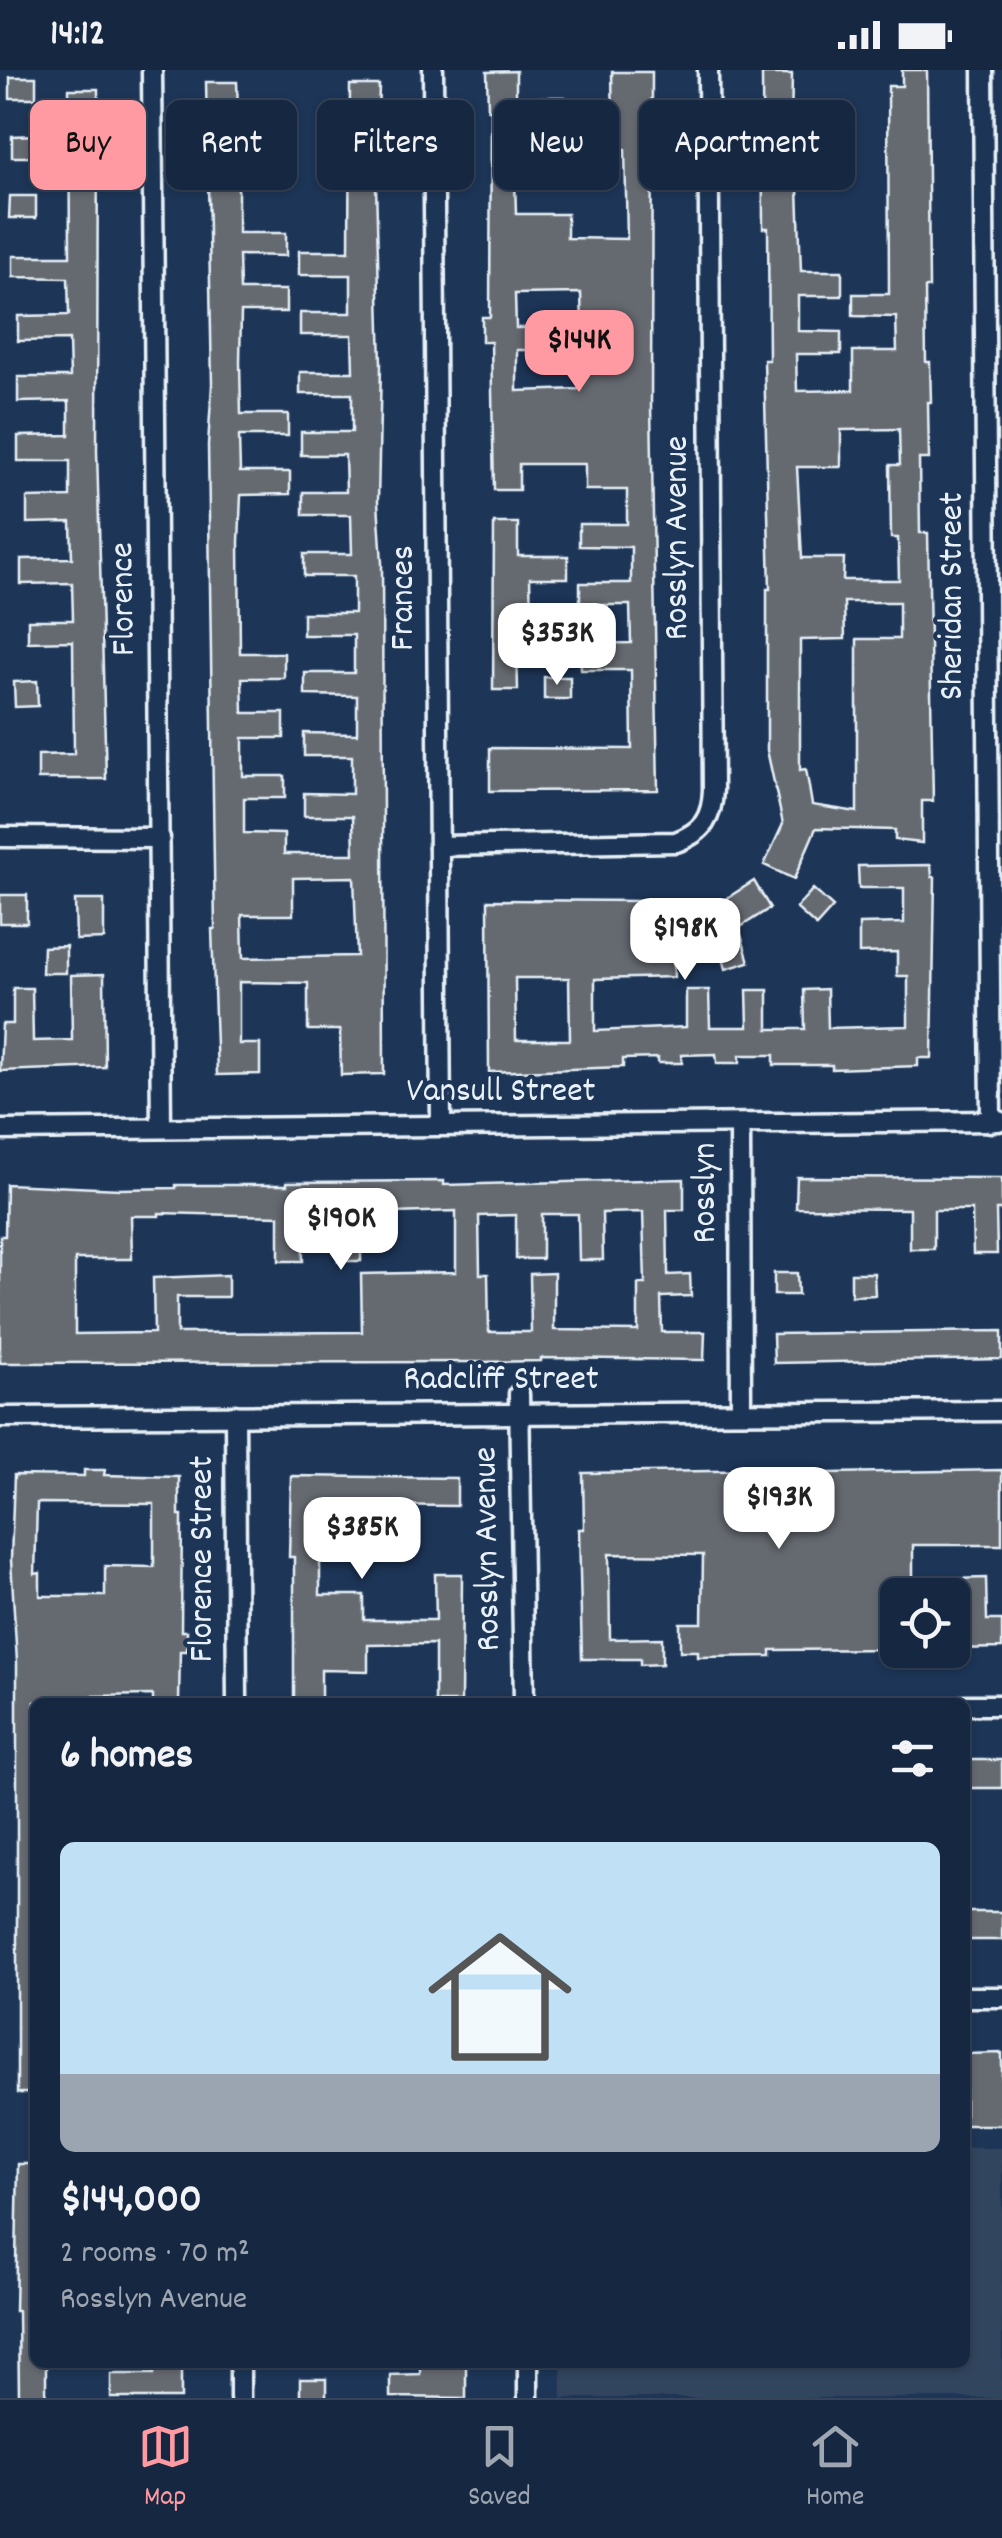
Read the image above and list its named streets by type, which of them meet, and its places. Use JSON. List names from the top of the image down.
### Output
{
  "streets": {
    "street": [
      "Rosslyn Avenue",
      "Sheridan Street",
      "Frances",
      "Florence",
      "Vansull Street",
      "Rosslyn",
      "Radcliff Street",
      "Florence Street"
    ]
  },
  "crossings": [
    ["Rosslyn Avenue", "Frances"],
    ["Rosslyn Avenue", "Radcliff Street"],
    ["Sheridan Street", "Vansull Street"],
    ["Frances", "Vansull Street"],
    ["Florence", "Vansull Street"],
    ["Vansull Street", "Rosslyn"],
    ["Rosslyn", "Radcliff Street"],
    ["Radcliff Street", "Florence Street"]
  ],
  "page": {
    "status": "14:12",
    "chip": [
      "Buy",
      "Rent",
      "Filters",
      "New",
      "Apartment"
    ],
    "price": [
      "$144K",
      "$353K",
      "$198K",
      "$190K",
      "$193K",
      "$385K"
    ],
    "heading": "6 homes",
    "list": [
      {
        "name": "$144,000",
        "note": "2 rooms · 70 m² · Rosslyn Avenue"
      }
    ],
    "tabs": ["Map", "Saved", "Home"]
  }
}
